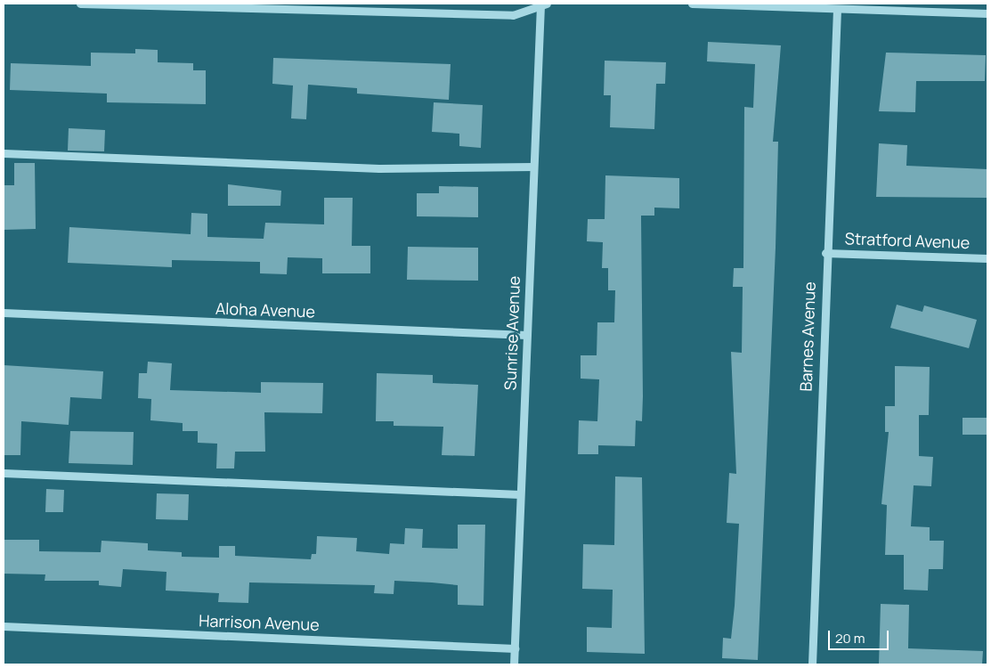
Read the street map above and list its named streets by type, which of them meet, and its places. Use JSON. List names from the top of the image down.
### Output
{
  "streets": {
    "street": [
      "Stratford Avenue",
      "Aloha Avenue",
      "Sunrise Avenue",
      "Barnes Avenue",
      "Harrison Avenue"
    ]
  },
  "crossings": [
    ["Stratford Avenue", "Barnes Avenue"],
    ["Aloha Avenue", "Sunrise Avenue"],
    ["Sunrise Avenue", "Harrison Avenue"]
  ],
  "scale_bar": "20 m"
}
